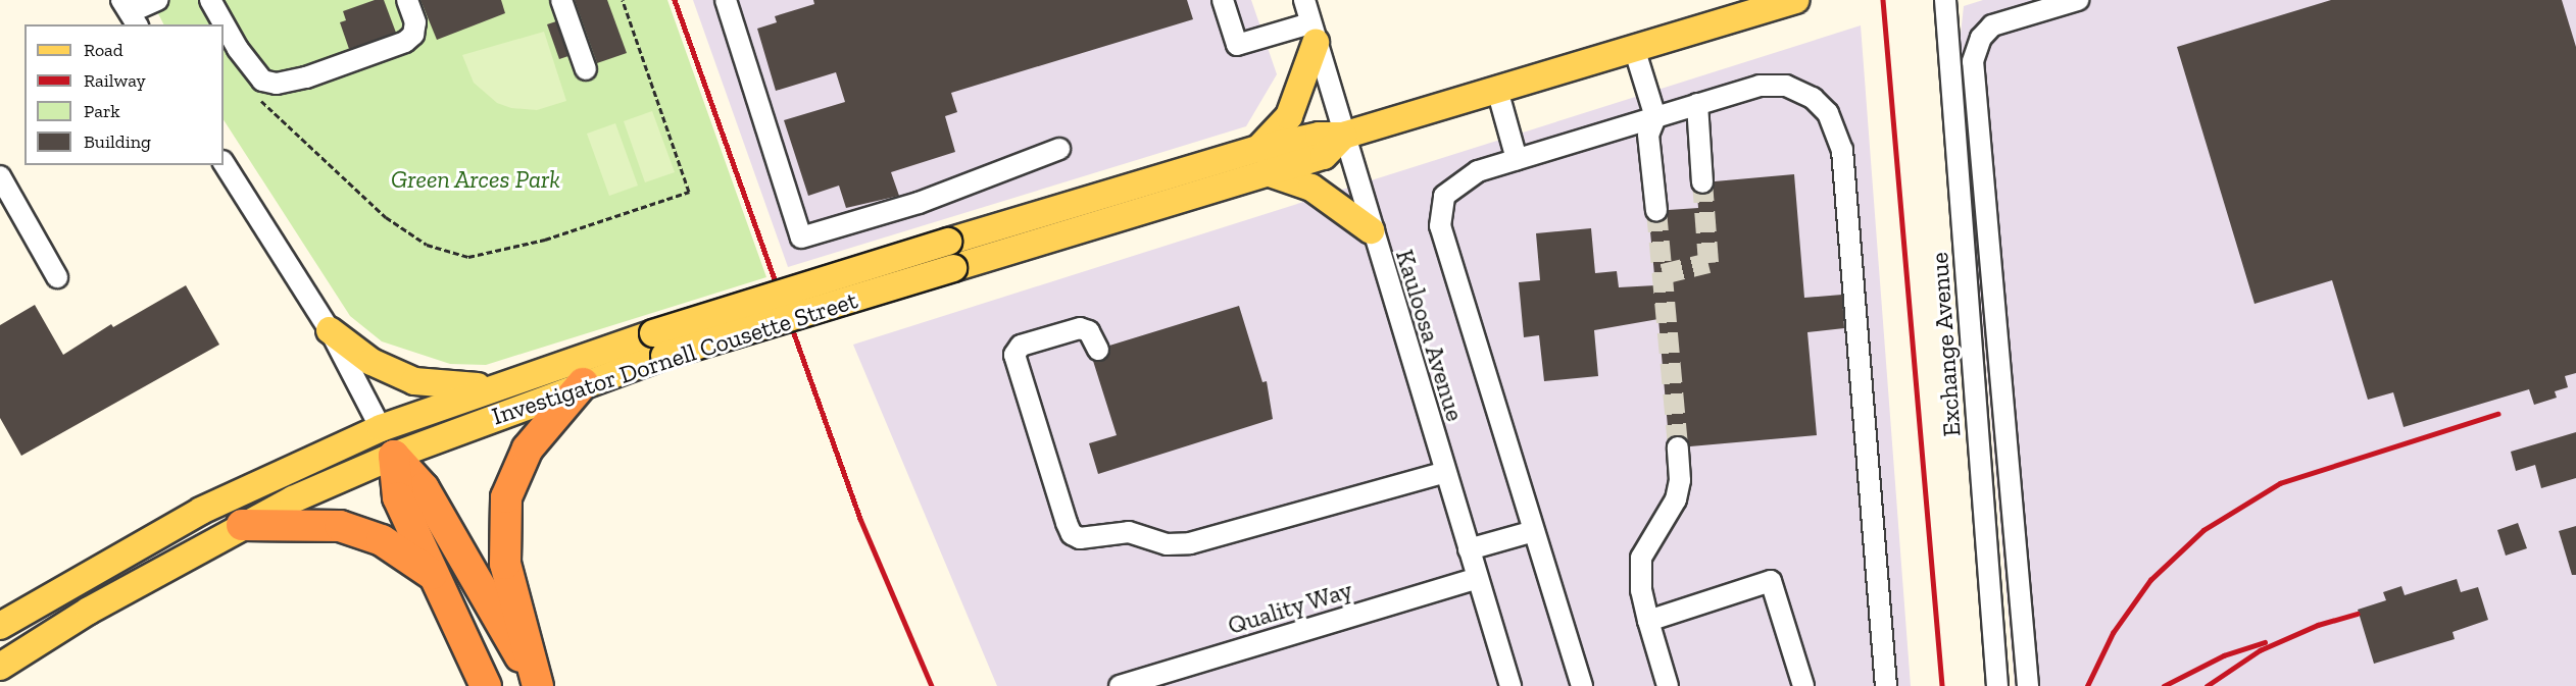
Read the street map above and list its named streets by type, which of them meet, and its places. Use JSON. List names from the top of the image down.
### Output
{
  "streets": {
    "main road": ["Investigator Dornell Cousette Street"],
    "street": ["Kauloosa Avenue", "Exchange Avenue", "Quality Way"]
  },
  "crossings": [
    ["Kauloosa Avenue", "Investigator Dornell Cousette Street"],
    ["Kauloosa Avenue", "Quality Way"]
  ],
  "parks": ["Green Arces Park"],
  "legend": [
    "Road",
    "Railway",
    "Park",
    "Building"
  ]
}
